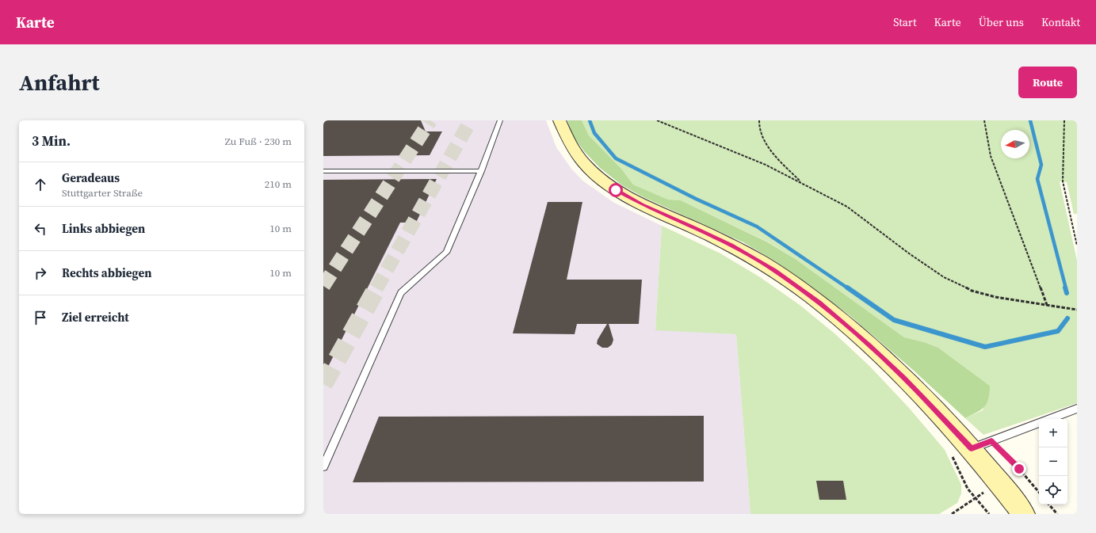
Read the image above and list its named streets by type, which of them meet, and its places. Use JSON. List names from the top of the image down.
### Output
{
  "north": "left",
  "page": {
    "header": "Karte",
    "nav": [
      "Start",
      "Karte",
      "Über uns",
      "Kontakt"
    ],
    "buttons": "Route",
    "title": "Anfahrt",
    "heading": ["3 Min.", "Zu Fuß · 230 m"],
    "list": [
      ["Geradeaus", "Stuttgarter Straße", "210 m"],
      ["Links abbiegen", "10 m"],
      ["Rechts abbiegen", "10 m"],
      "Ziel erreicht"
    ],
    "map_buttons": ["+", "−"]
  }
}
